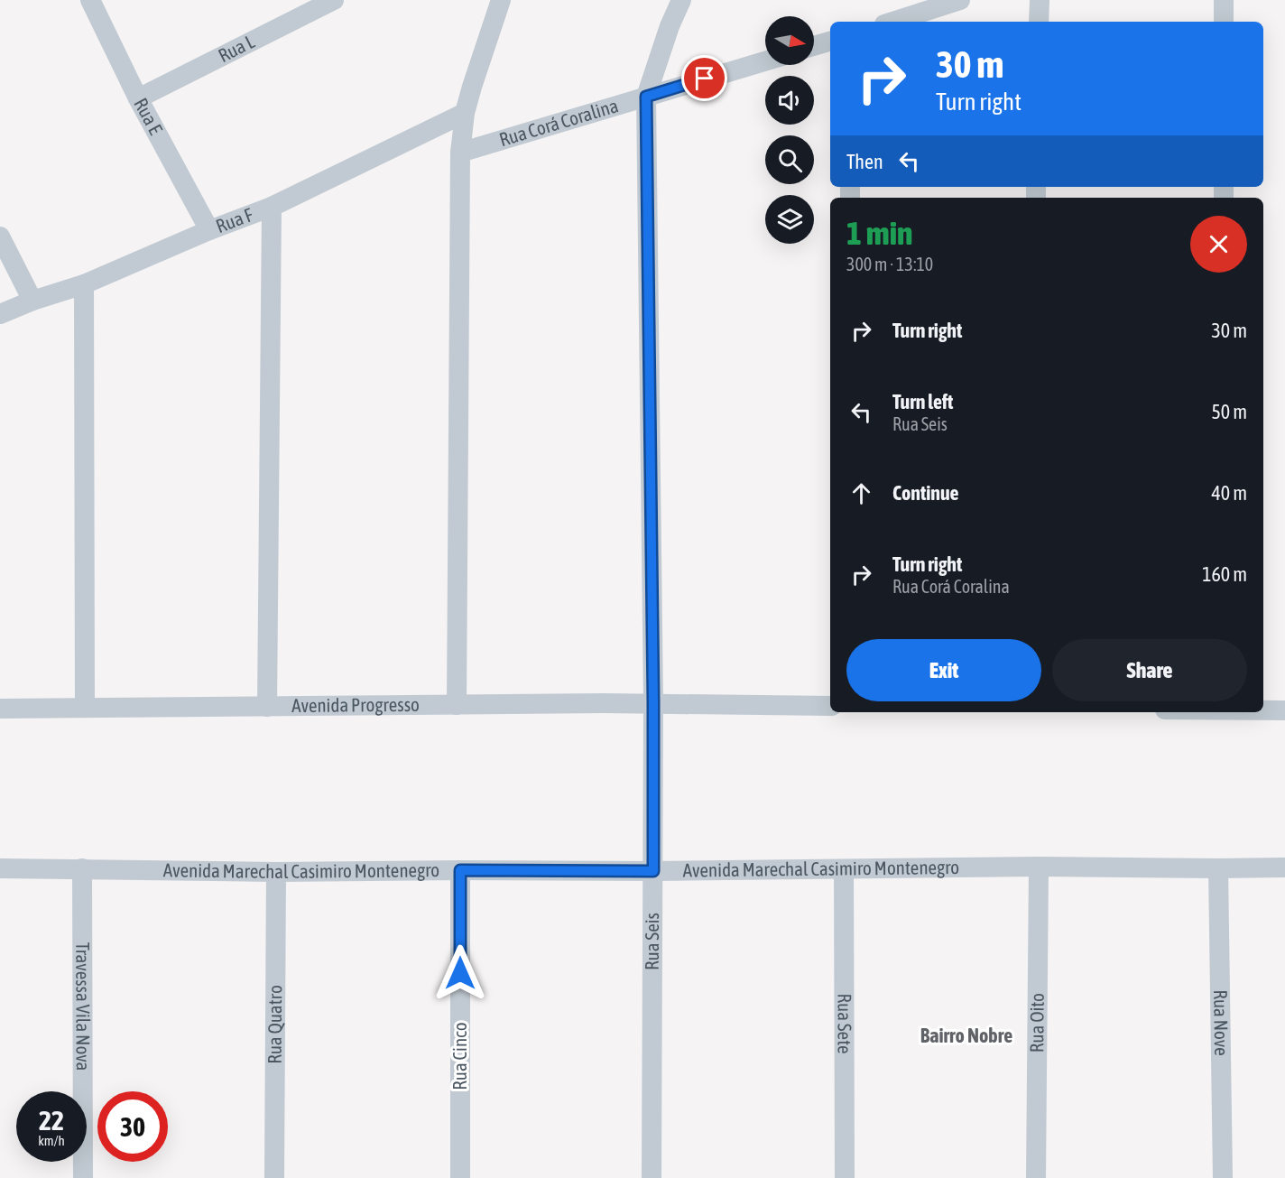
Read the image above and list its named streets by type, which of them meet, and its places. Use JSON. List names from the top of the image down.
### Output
{
  "streets": {
    "street": [
      "Rua L",
      "Rua E",
      "Rua Corá Coralina",
      "Rua F",
      "Avenida Progresso",
      "Avenida Marechal Casimiro Montenegro",
      "Rua Seis",
      "Travessa Vila Nova",
      "Rua Oito",
      "Rua Sete",
      "Rua Nove",
      "Rua Quatro",
      "Rua Cinco"
    ]
  },
  "crossings": [
    ["Rua L", "Rua E"],
    ["Rua E", "Rua F"],
    ["Rua Corá Coralina", "Rua Seis"],
    ["Avenida Progresso", "Rua Seis"],
    ["Avenida Marechal Casimiro Montenegro", "Rua Seis"],
    ["Avenida Marechal Casimiro Montenegro", "Travessa Vila Nova"],
    ["Avenida Marechal Casimiro Montenegro", "Rua Oito"],
    ["Avenida Marechal Casimiro Montenegro", "Rua Sete"],
    ["Avenida Marechal Casimiro Montenegro", "Rua Nove"],
    ["Avenida Marechal Casimiro Montenegro", "Rua Quatro"],
    ["Avenida Marechal Casimiro Montenegro", "Rua Cinco"]
  ],
  "districts": ["Bairro Nobre"],
  "north": "right",
  "page": {
    "turn": ["30 m", "Turn right"],
    "then": "Then",
    "heading": ["1 min", "300 m · 13:10"],
    "list": [
      {
        "name": "Turn right",
        "value": "30 m"
      },
      {
        "name": "Turn left",
        "note": "Rua Seis",
        "value": "50 m"
      },
      {
        "name": "Continue",
        "value": "40 m"
      },
      {
        "name": "Turn right",
        "note": "Rua Corá Coralina",
        "value": "160 m"
      }
    ],
    "buttons": ["Exit", "Share"],
    "speed": "22 km/h",
    "limit": "30"
  }
}
